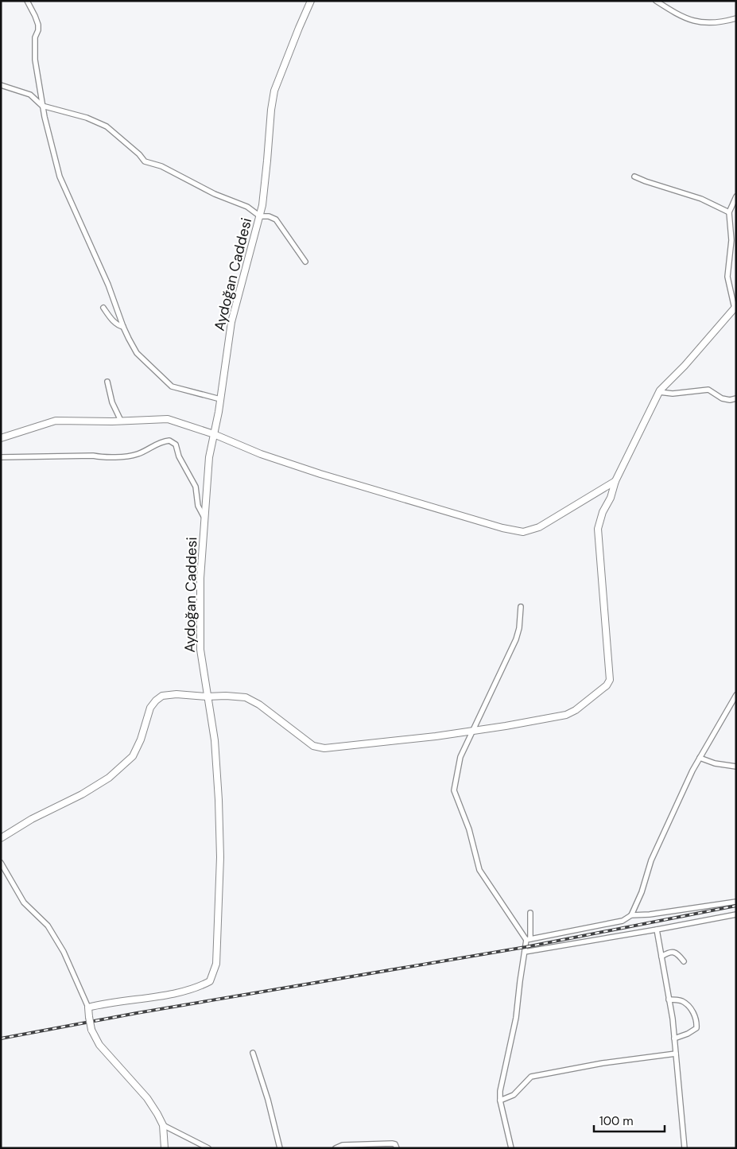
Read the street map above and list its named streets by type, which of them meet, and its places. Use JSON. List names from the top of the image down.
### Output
{
  "streets": {
    "street": ["Aydoğan Caddesi"]
  },
  "scale_bar": "100 m"
}
